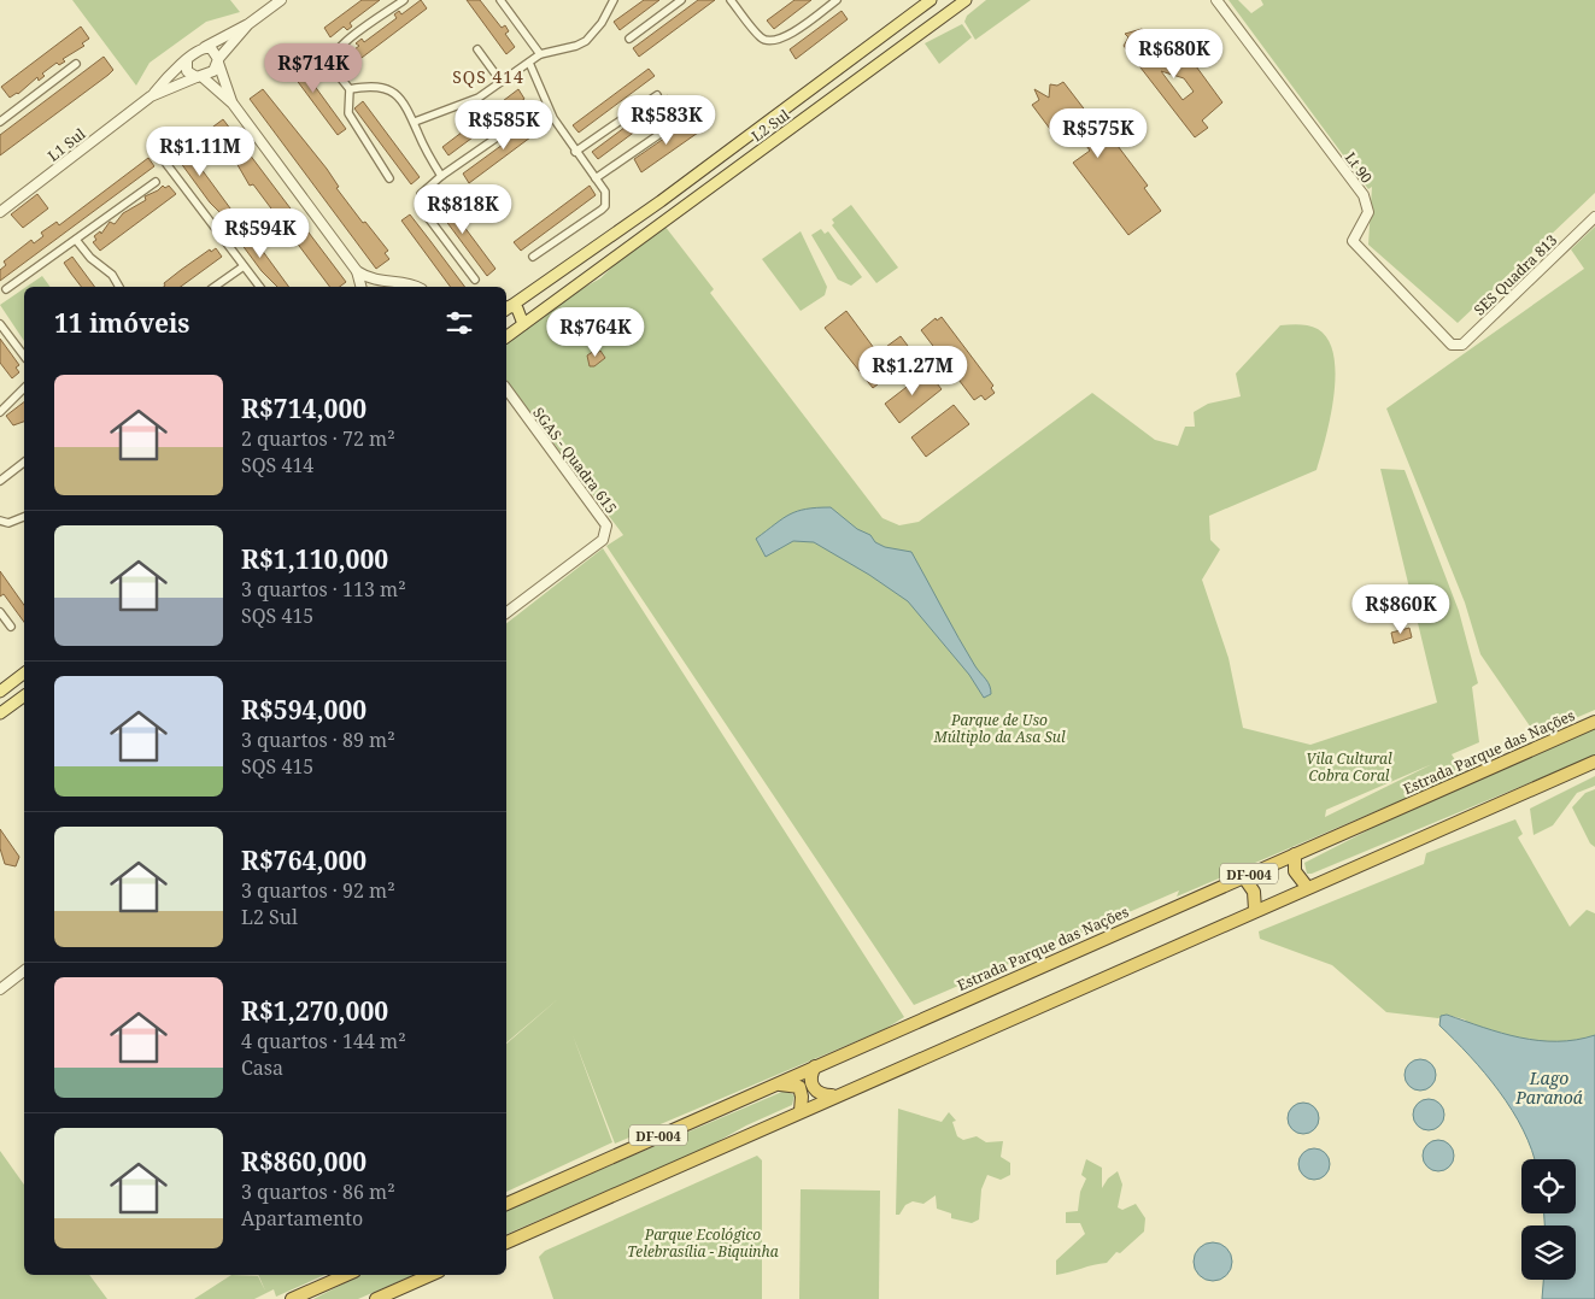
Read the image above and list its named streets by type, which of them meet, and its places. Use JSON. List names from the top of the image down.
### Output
{
  "streets": {
    "highway": ["Estrada Parque das Nações", "DF-004"],
    "main road": ["L2 Sul"],
    "street": [
      "L1 Sul",
      "Lt 90",
      "SES Quadra 813",
      "SGAS - Quadra 615"
    ]
  },
  "crossings": [
    ["Lt 90", "SES Quadra 813"]
  ],
  "districts": ["SQS 414"],
  "water": ["Lago Paranoá"],
  "parks": ["Parque de Uso Múltiplo da Asa Sul", "Vila Cultural Cobra Coral", "Parque Ecológico Telebrasília - Biquinha"],
  "page": {
    "price": [
      "R$680K",
      "R$714K",
      "R$583K",
      "R$585K",
      "R$575K",
      "R$1.11M",
      "R$818K",
      "R$594K",
      "R$764K",
      "R$1.27M",
      "R$860K"
    ],
    "heading": "11 imóveis",
    "list": [
      {
        "name": "R$714,000",
        "note": "2 quartos · 72 m² · SQS 414"
      },
      {
        "name": "R$1,110,000",
        "note": "3 quartos · 113 m² · SQS 415"
      },
      {
        "name": "R$594,000",
        "note": "3 quartos · 89 m² · SQS 415"
      },
      {
        "name": "R$764,000",
        "note": "3 quartos · 92 m² · L2 Sul"
      },
      {
        "name": "R$1,270,000",
        "note": "4 quartos · 144 m² · Casa"
      },
      {
        "name": "R$860,000",
        "note": "3 quartos · 86 m² · Apartamento"
      }
    ]
  }
}
